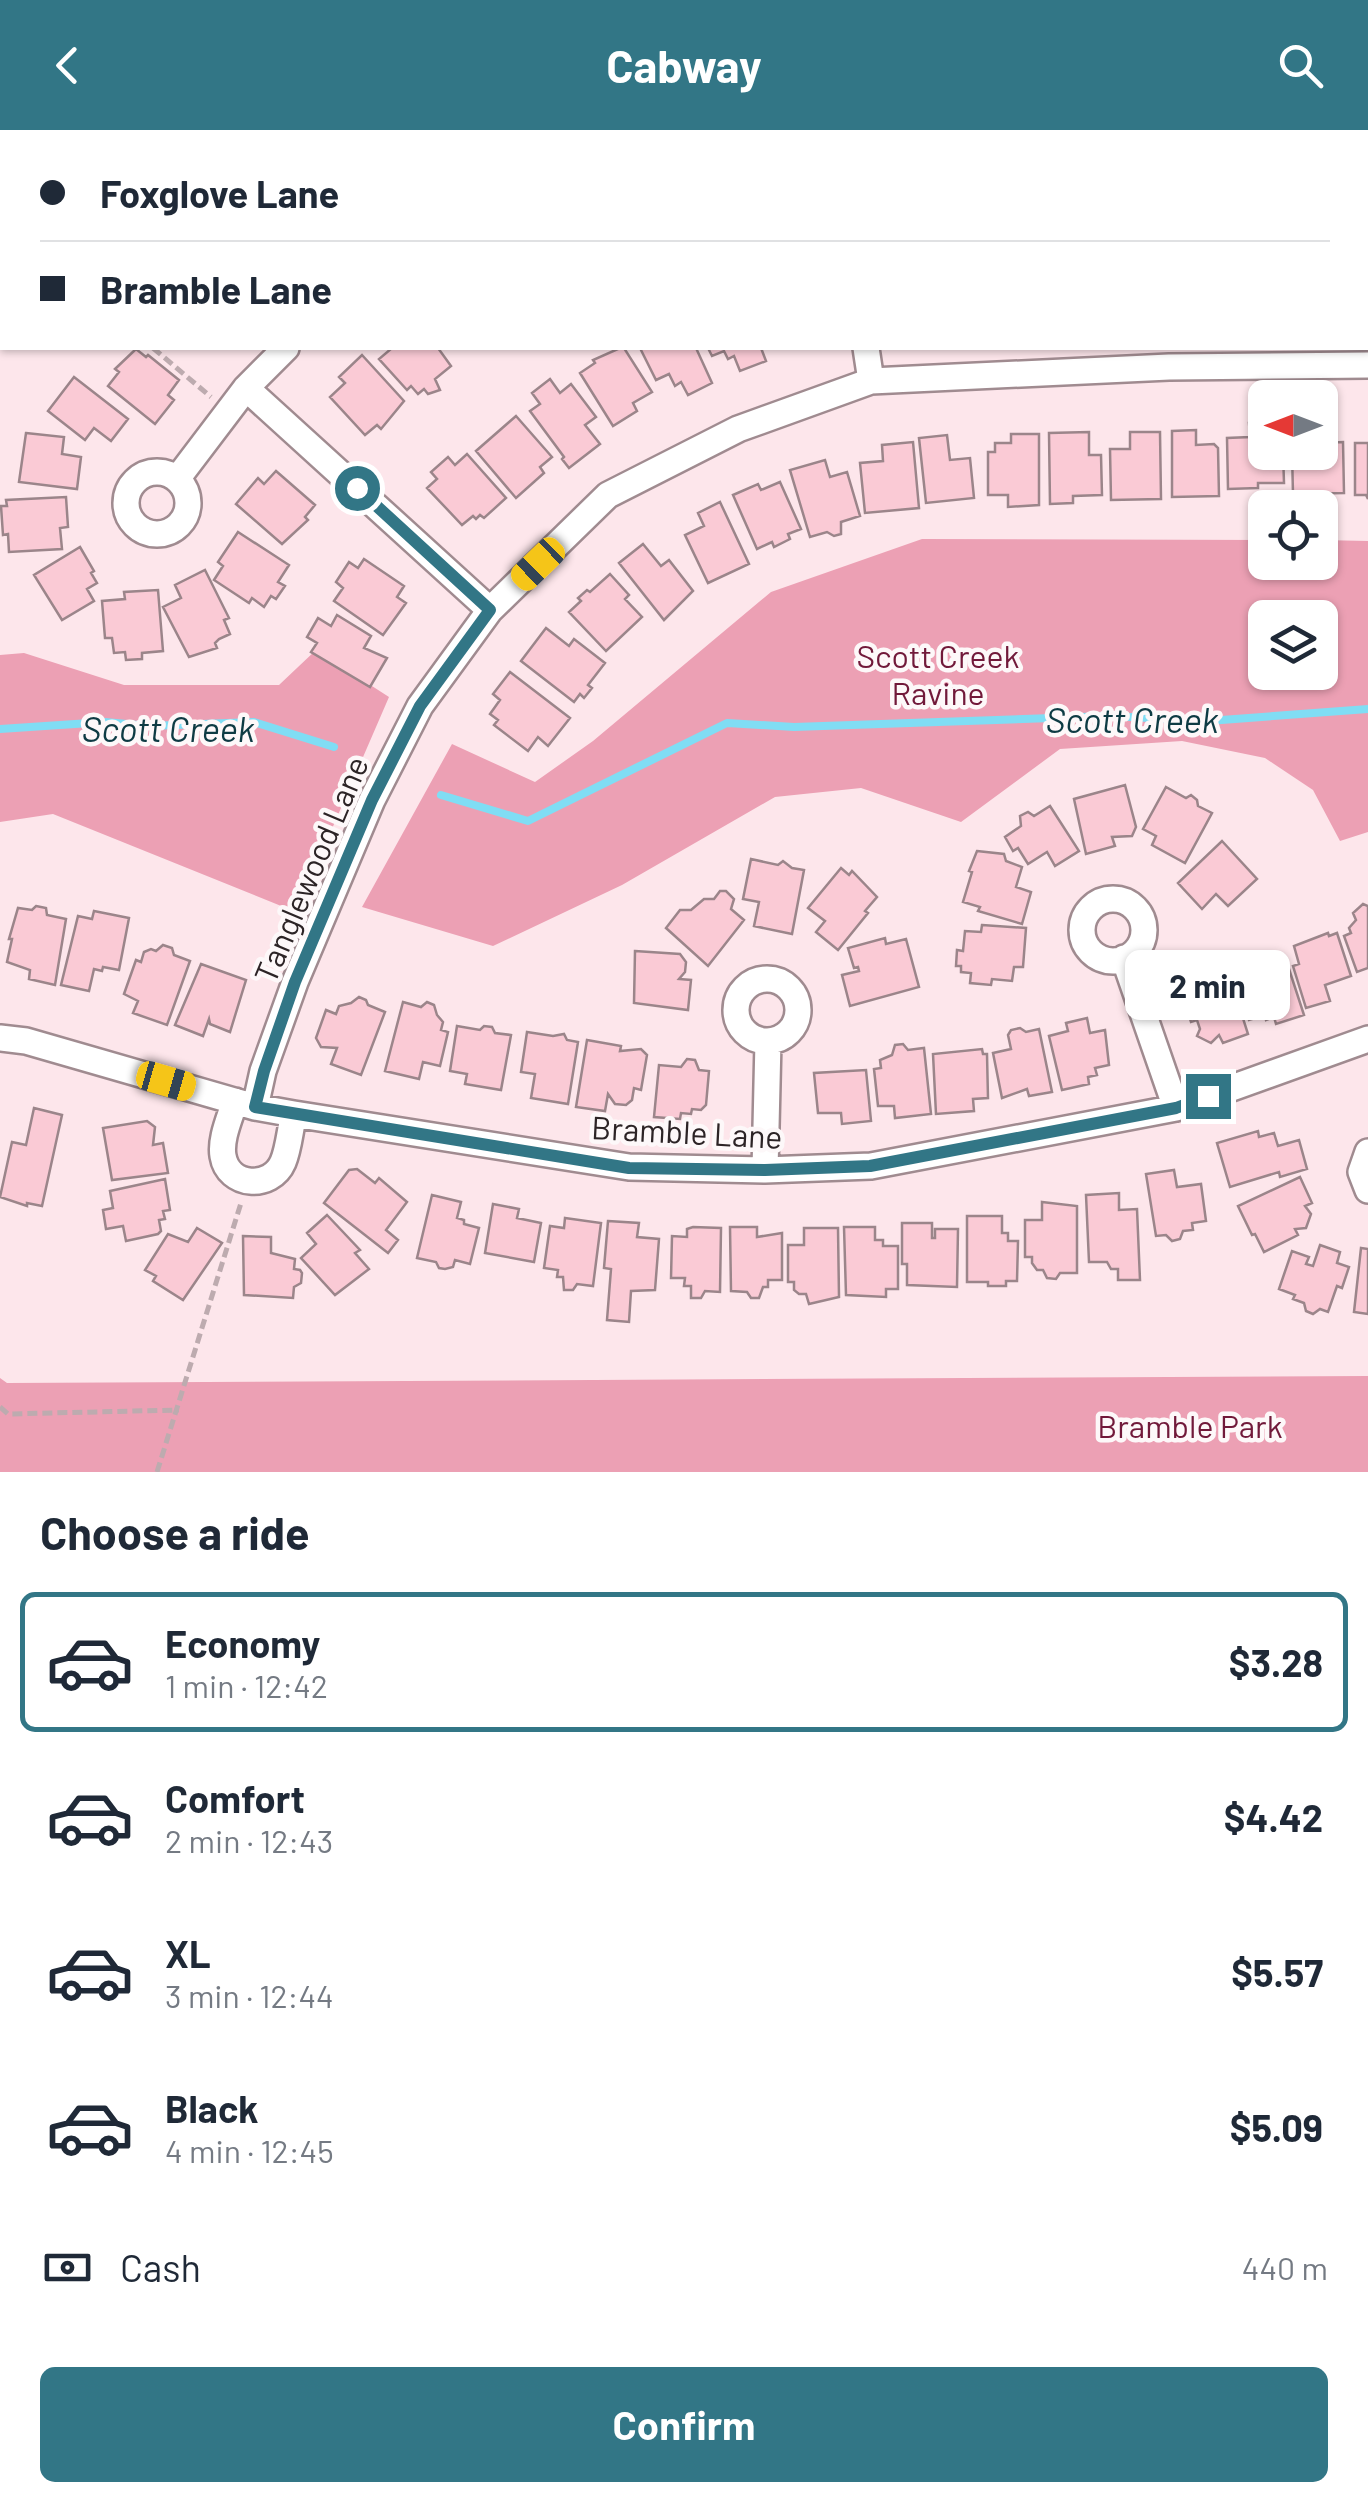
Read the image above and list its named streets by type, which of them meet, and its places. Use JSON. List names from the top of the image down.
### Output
{
  "streets": {
    "street": ["Tanglewood Lane", "Bramble Lane"]
  },
  "crossings": [
    ["Tanglewood Lane", "Bramble Lane"]
  ],
  "water": ["Scott Creek"],
  "parks": ["Scott Creek Ravine", "Bramble Park"],
  "north": "left",
  "page": {
    "header": "Cabway",
    "banner": ["Foxglove Lane", "Bramble Lane"],
    "bubble": "2 min",
    "heading": "Choose a ride",
    "list": [
      {
        "name": "Economy",
        "note": "1 min · 12:42",
        "value": "$3.28"
      },
      {
        "name": "Comfort",
        "note": "2 min · 12:43",
        "value": "$4.42"
      },
      {
        "name": "XL",
        "note": "3 min · 12:44",
        "value": "$5.57"
      },
      {
        "name": "Black",
        "note": "4 min · 12:45",
        "value": "$5.09"
      }
    ],
    "pay": ["Cash", "440 m"],
    "buttons": "Confirm"
  }
}
